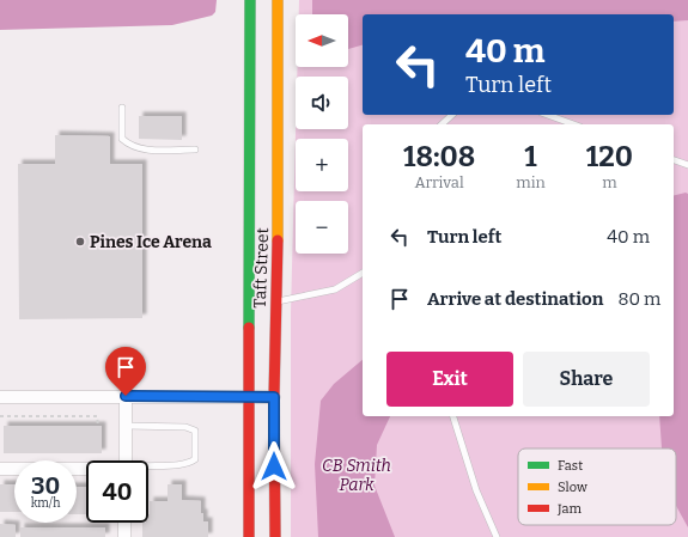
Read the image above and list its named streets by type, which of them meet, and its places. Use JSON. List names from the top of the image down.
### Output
{
  "streets": {
    "street": ["Taft Street"]
  },
  "parks": ["CB Smith Park"],
  "places": ["Pines Ice Arena"],
  "legend": ["Fast", "Slow", "Jam"],
  "north": "left",
  "page": {
    "map_buttons": ["+", "−"],
    "turn": ["40 m", "Turn left"],
    "eta": [
      "18:08",
      "Arrival",
      "1",
      "min",
      "120",
      "m"
    ],
    "list": [
      {
        "name": "Turn left",
        "value": "40 m"
      },
      {
        "name": "Arrive at destination",
        "value": "80 m"
      }
    ],
    "buttons": ["Exit", "Share"],
    "speed": "30 km/h",
    "limit": "40"
  }
}
